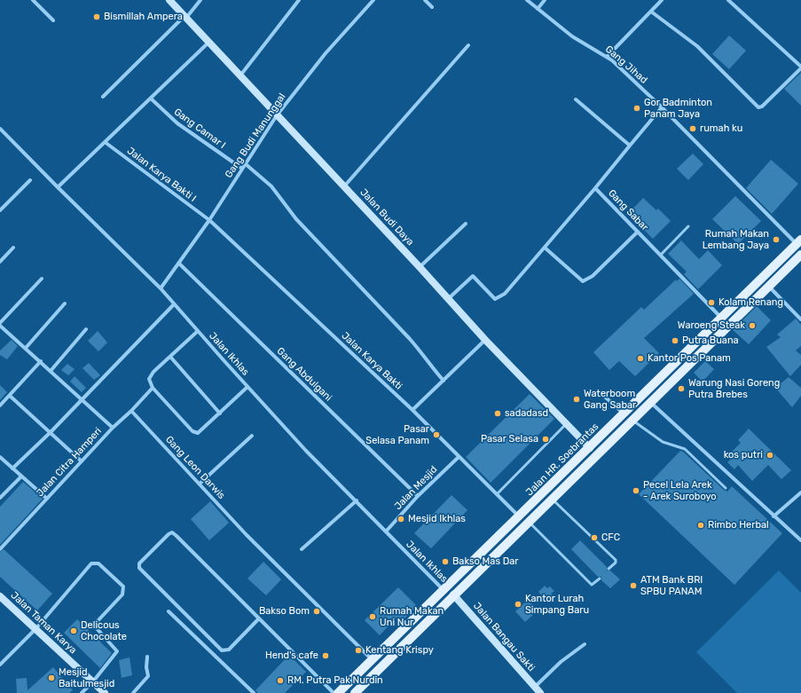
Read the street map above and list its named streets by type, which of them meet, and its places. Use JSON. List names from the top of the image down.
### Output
{
  "streets": {
    "main road": ["Jalan HR. Soebrantas"],
    "street": [
      "Gang Jihad",
      "Gang Camar I",
      "Gang Budi Manunggal",
      "Jalan Karya Bakti I",
      "Gang Sabar",
      "Jalan Budi Daya",
      "Jalan Ikhlas",
      "Jalan Karya Bakti",
      "Gang Abdulgani",
      "Jalan Citra Hamperi",
      "Gang Leon Darwis",
      "Jalan Mesjid",
      "Jalan Taman Karya",
      "Jalan Bangau Sakti"
    ]
  },
  "crossings": [
    ["Gang Jihad", "Gang Sabar"],
    ["Gang Jihad", "Jalan HR. Soebrantas"],
    ["Gang Camar I", "Gang Budi Manunggal"],
    ["Gang Budi Manunggal", "Jalan Karya Bakti I"],
    ["Gang Budi Manunggal", "Jalan Budi Daya"],
    ["Gang Budi Manunggal", "Jalan Ikhlas"],
    ["Gang Budi Manunggal", "Jalan Karya Bakti"],
    ["Gang Budi Manunggal", "Gang Abdulgani"],
    ["Jalan Karya Bakti I", "Jalan Karya Bakti"],
    ["Gang Sabar", "Jalan HR. Soebrantas"],
    ["Jalan Budi Daya", "Jalan HR. Soebrantas"],
    ["Jalan Ikhlas", "Jalan HR. Soebrantas"],
    ["Jalan Ikhlas", "Jalan Mesjid"],
    ["Jalan Karya Bakti", "Jalan HR. Soebrantas"],
    ["Jalan Karya Bakti", "Jalan Mesjid"],
    ["Gang Abdulgani", "Jalan Mesjid"],
    ["Jalan HR. Soebrantas", "Gang Leon Darwis"],
    ["Jalan HR. Soebrantas", "Jalan Bangau Sakti"],
    ["Jalan Citra Hamperi", "Gang Leon Darwis"]
  ],
  "places": [
    "Bismillah Ampera",
    "Gor Badminton Panam Jaya",
    "rumah ku",
    "Rumah Makan Lembang Jaya",
    "Kolam Renang",
    "Waroeng Steak",
    "Putra Buana",
    "Kantor Pos Panam",
    "Warung Nasi Goreng Putra Brebes",
    "Waterboom Gang Sabar",
    "sadadasd",
    "Pasar Selasa Panam",
    "Pasar Selasa",
    "kos putri",
    "Pecel Lela Arek - Arek Suroboyo",
    "Mesjid Ikhlas",
    "Rimbo Herbal",
    "CFC",
    "Bakso Mas Dar",
    "ATM Bank BRI SPBU PANAM",
    "Kantor Lurah Simpang Baru",
    "Bakso Bom",
    "Rumah Makan Uni Nur",
    "Delicous Chocolate",
    "Kentang Krispy",
    "Hend's cafe",
    "Mesjid Baitulmesjid",
    "RM. Putra Pak Nurdin"
  ]
}
